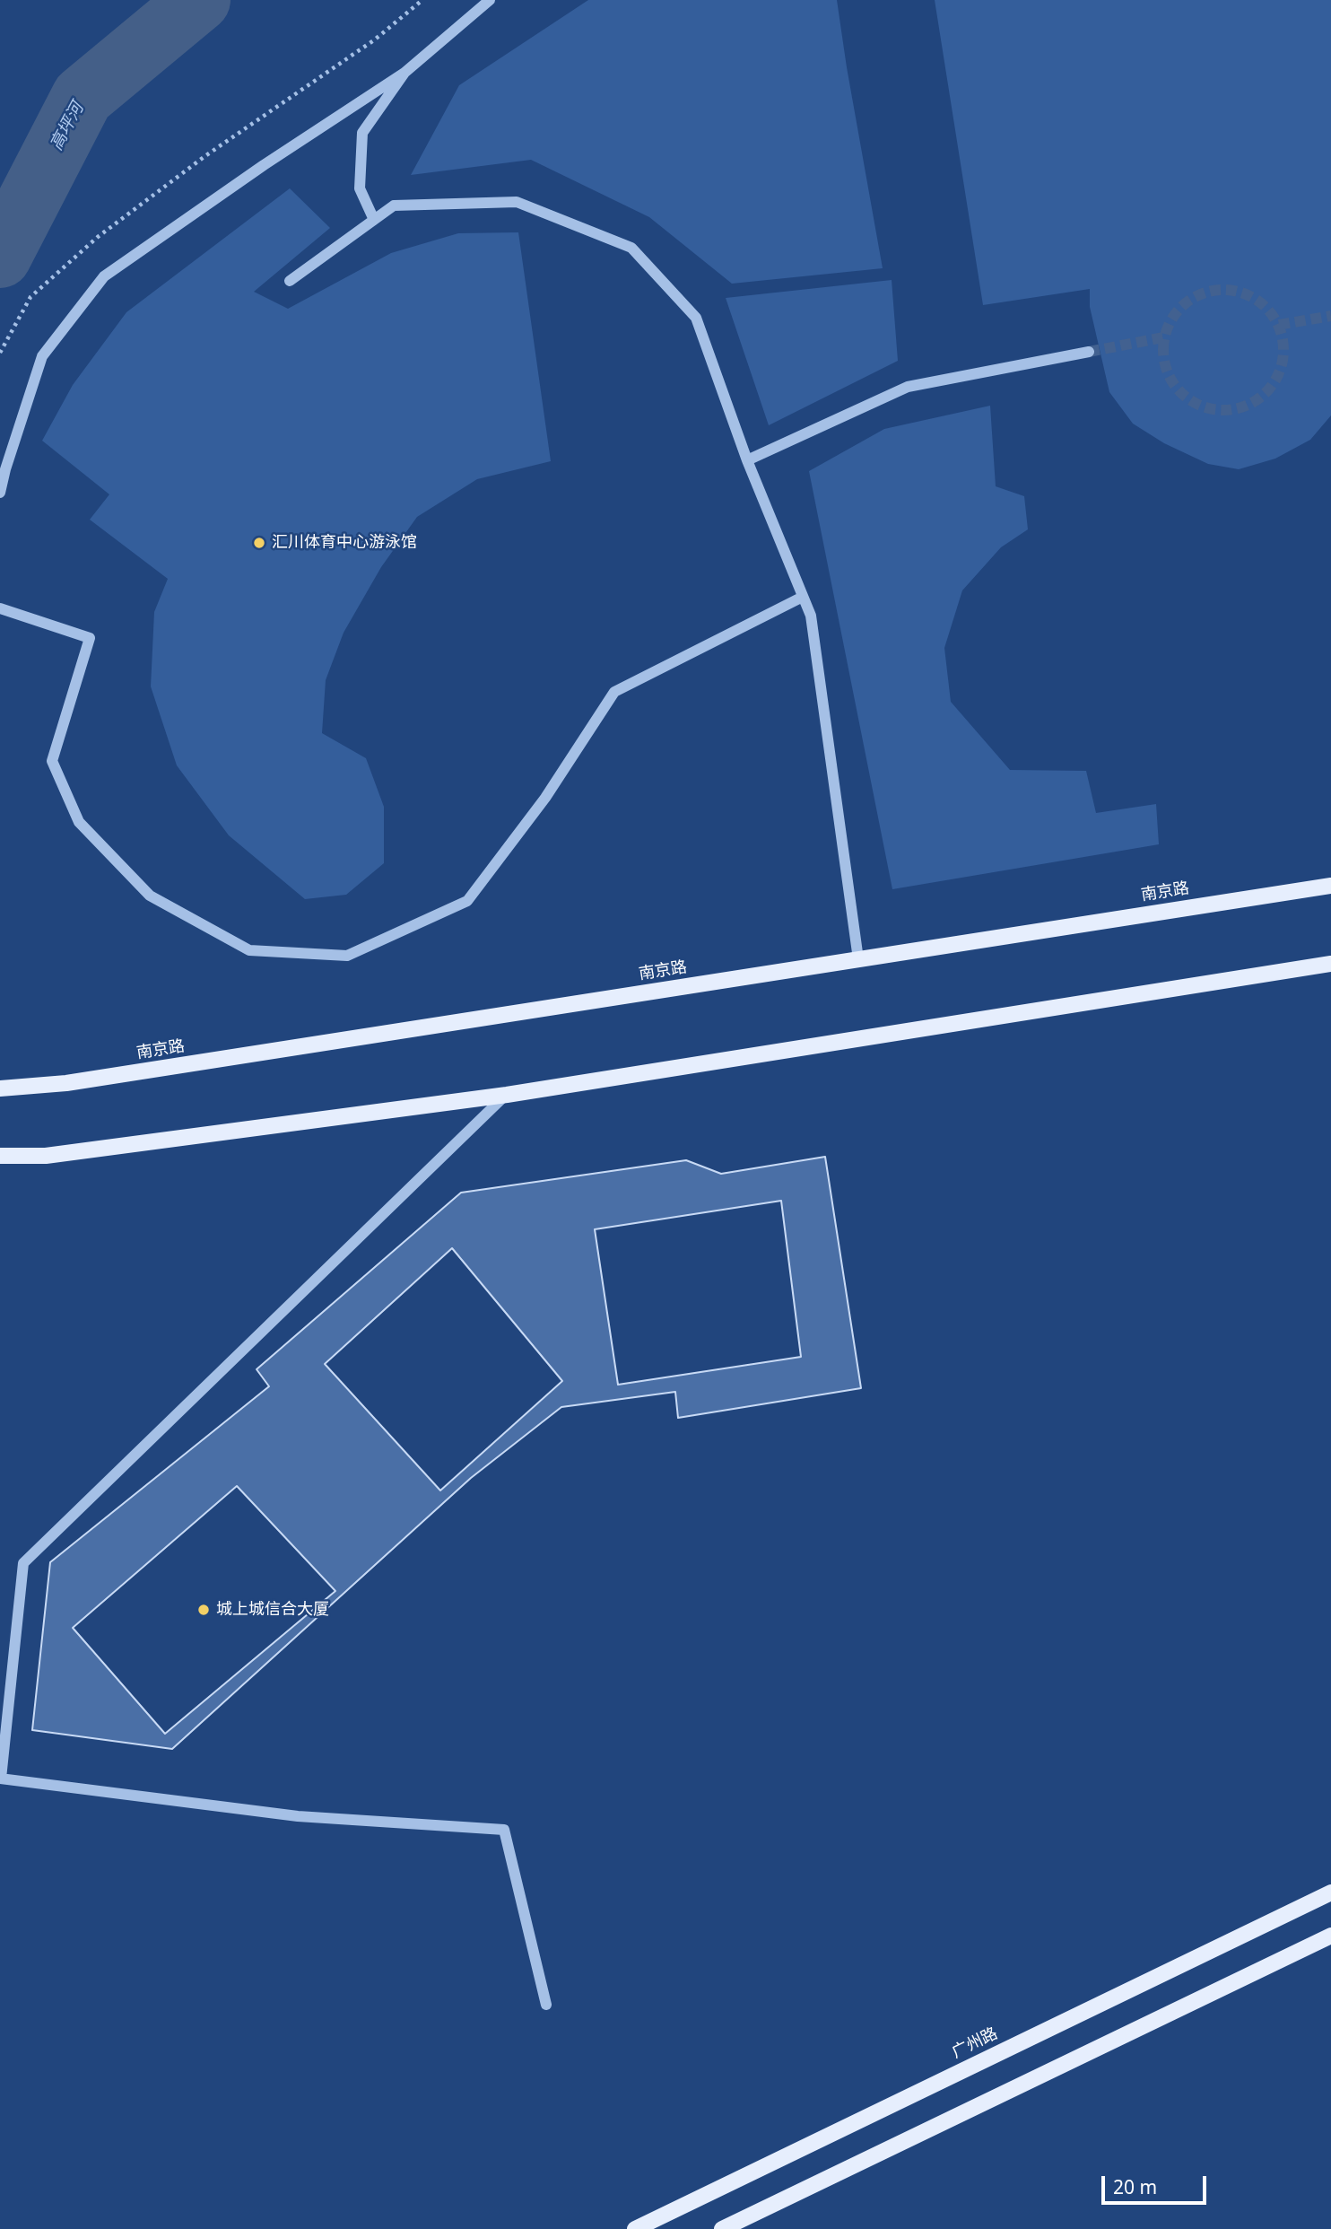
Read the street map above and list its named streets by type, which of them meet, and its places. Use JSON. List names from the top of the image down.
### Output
{
  "streets": {
    "main road": ["南京路", "广州路"]
  },
  "water": ["高坪河"],
  "places": ["汇川体育中心游泳馆", "城上城信合大厦"],
  "scale_bar": "20 m"
}
